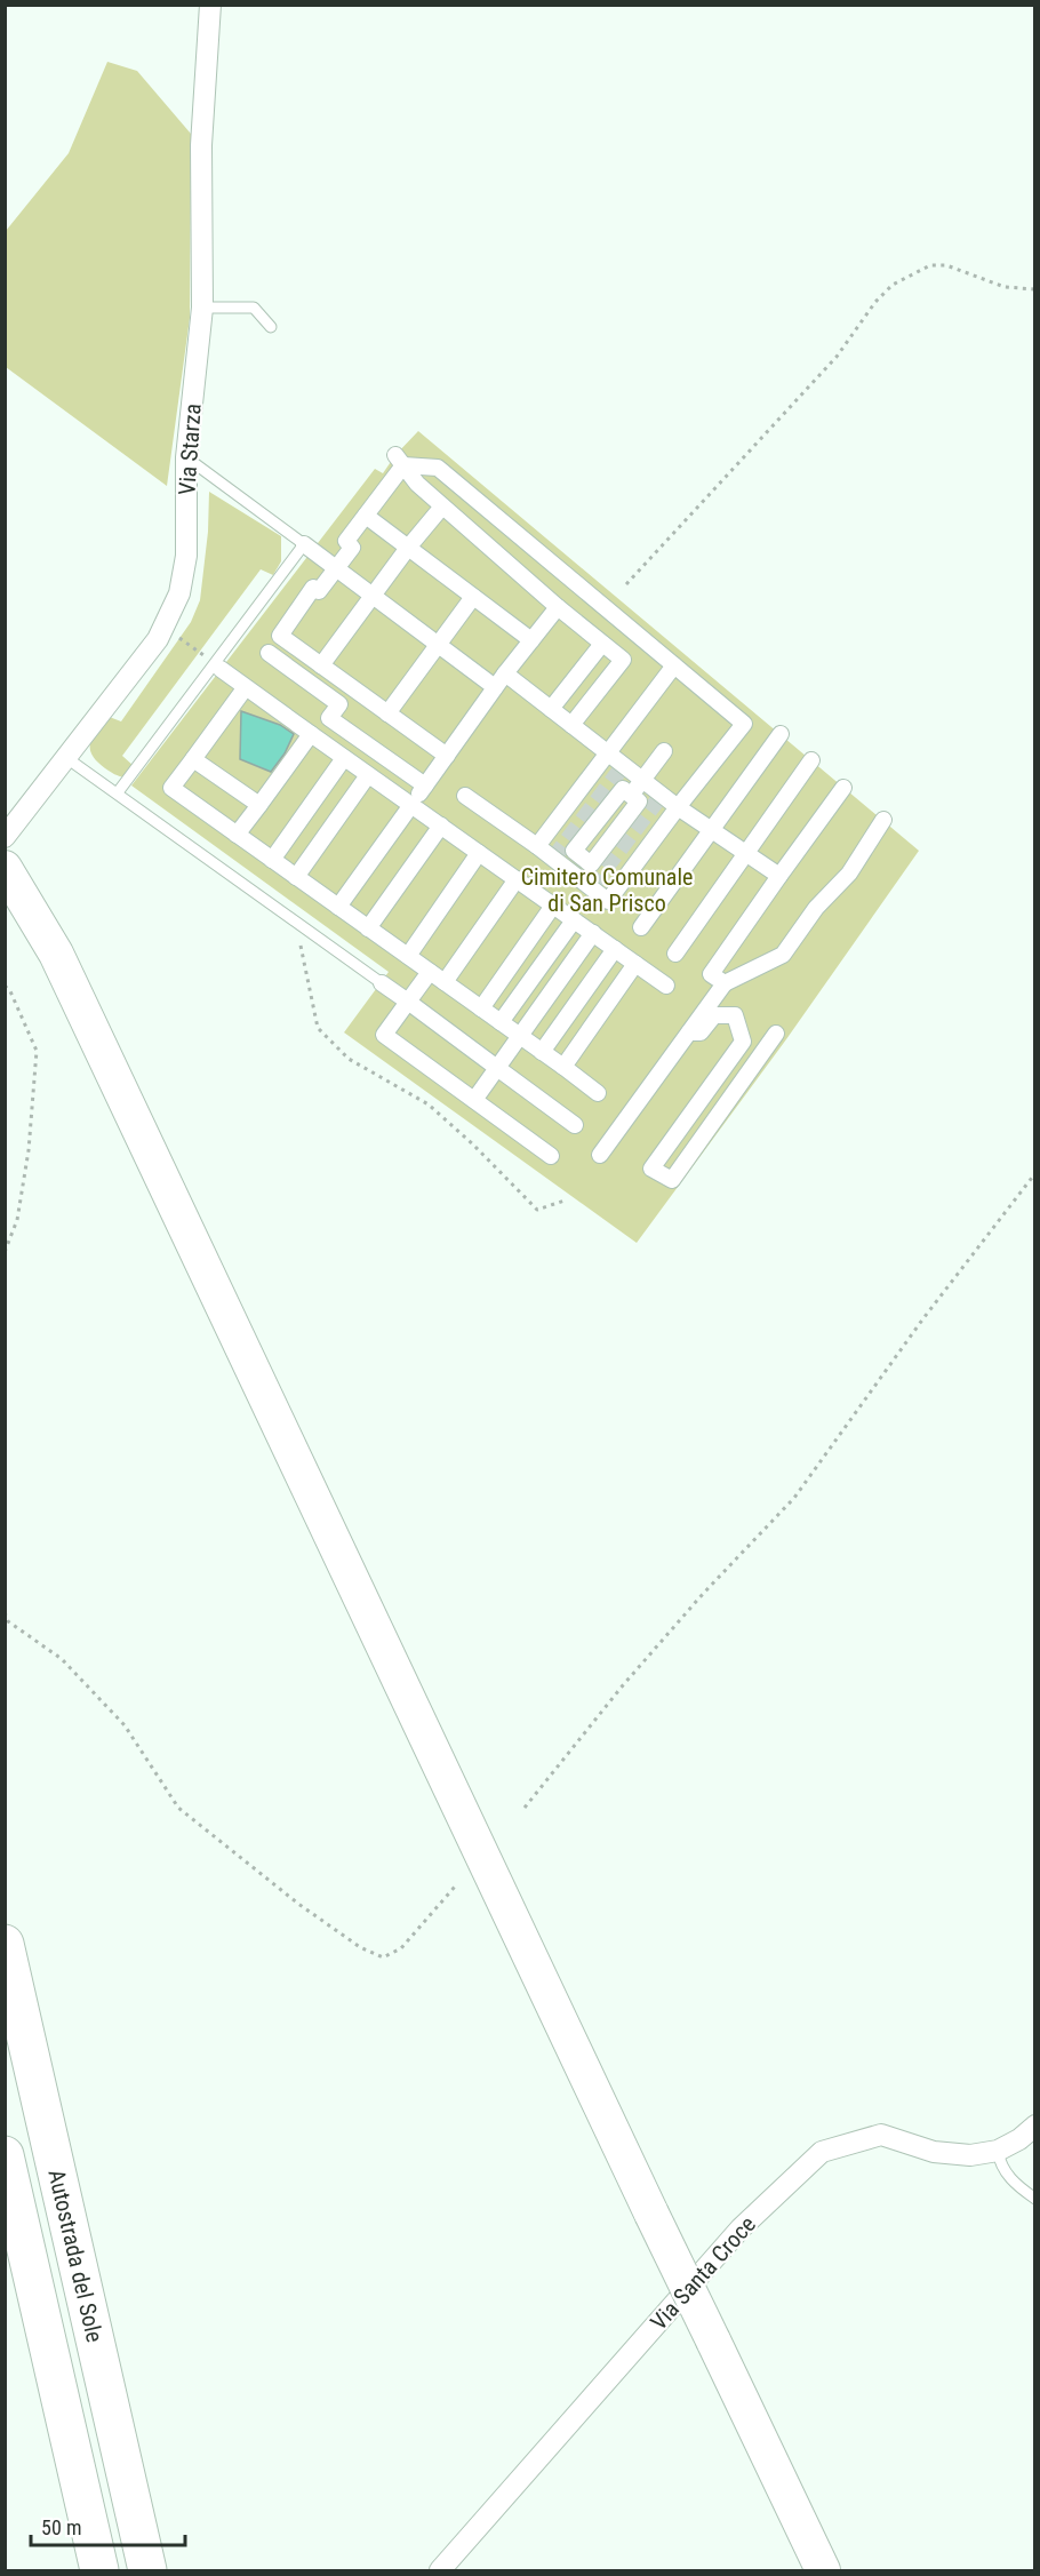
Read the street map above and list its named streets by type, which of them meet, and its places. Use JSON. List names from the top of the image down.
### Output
{
  "streets": {
    "highway": ["Autostrada del Sole"],
    "street": ["Via Starza", "Via Santa Croce"]
  },
  "parks": ["Cimitero Comunale di San Prisco"],
  "scale_bar": "50 m"
}
